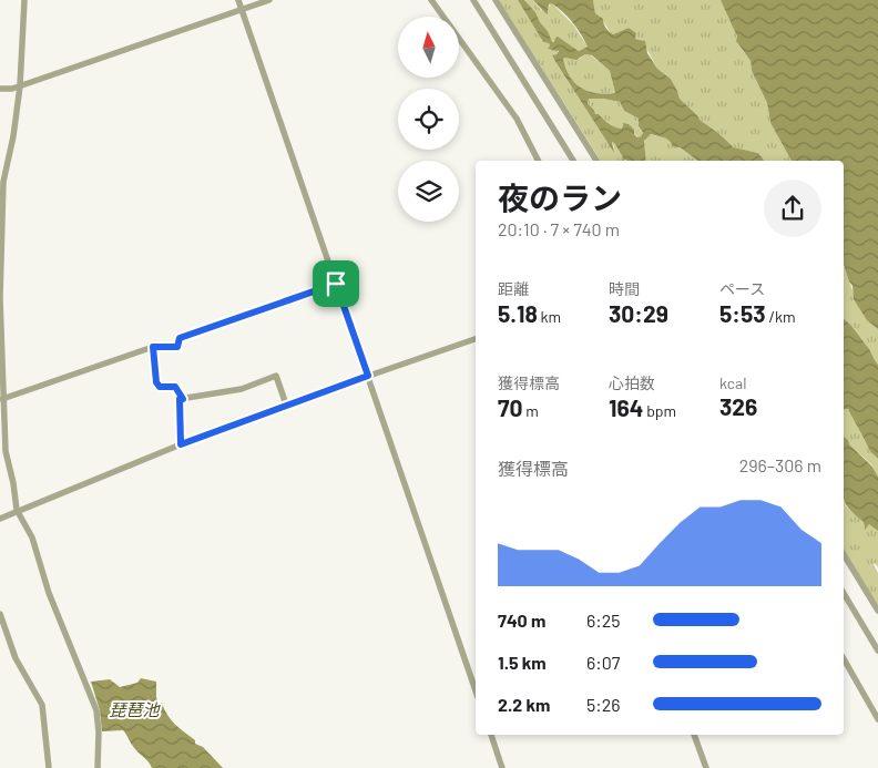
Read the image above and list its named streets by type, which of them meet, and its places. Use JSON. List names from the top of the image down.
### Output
{
  "water": ["琵琶池"],
  "north": "top",
  "page": {
    "heading": ["夜のラン", "20:10 · 7 × 740 m"],
    "stats": [
      ["距離", "5.18 km"],
      ["時間", "30:29"],
      ["ペース", "5:53 /km"],
      ["獲得標高", "70 m"],
      ["心拍数", "164 bpm"],
      ["kcal", "326"]
    ],
    "chart": ["獲得標高", "296–306 m"],
    "list": [
      {
        "name": "740 m",
        "note": "6:25"
      },
      {
        "name": "1.5 km",
        "note": "6:07"
      },
      {
        "name": "2.2 km",
        "note": "5:26"
      }
    ]
  }
}
